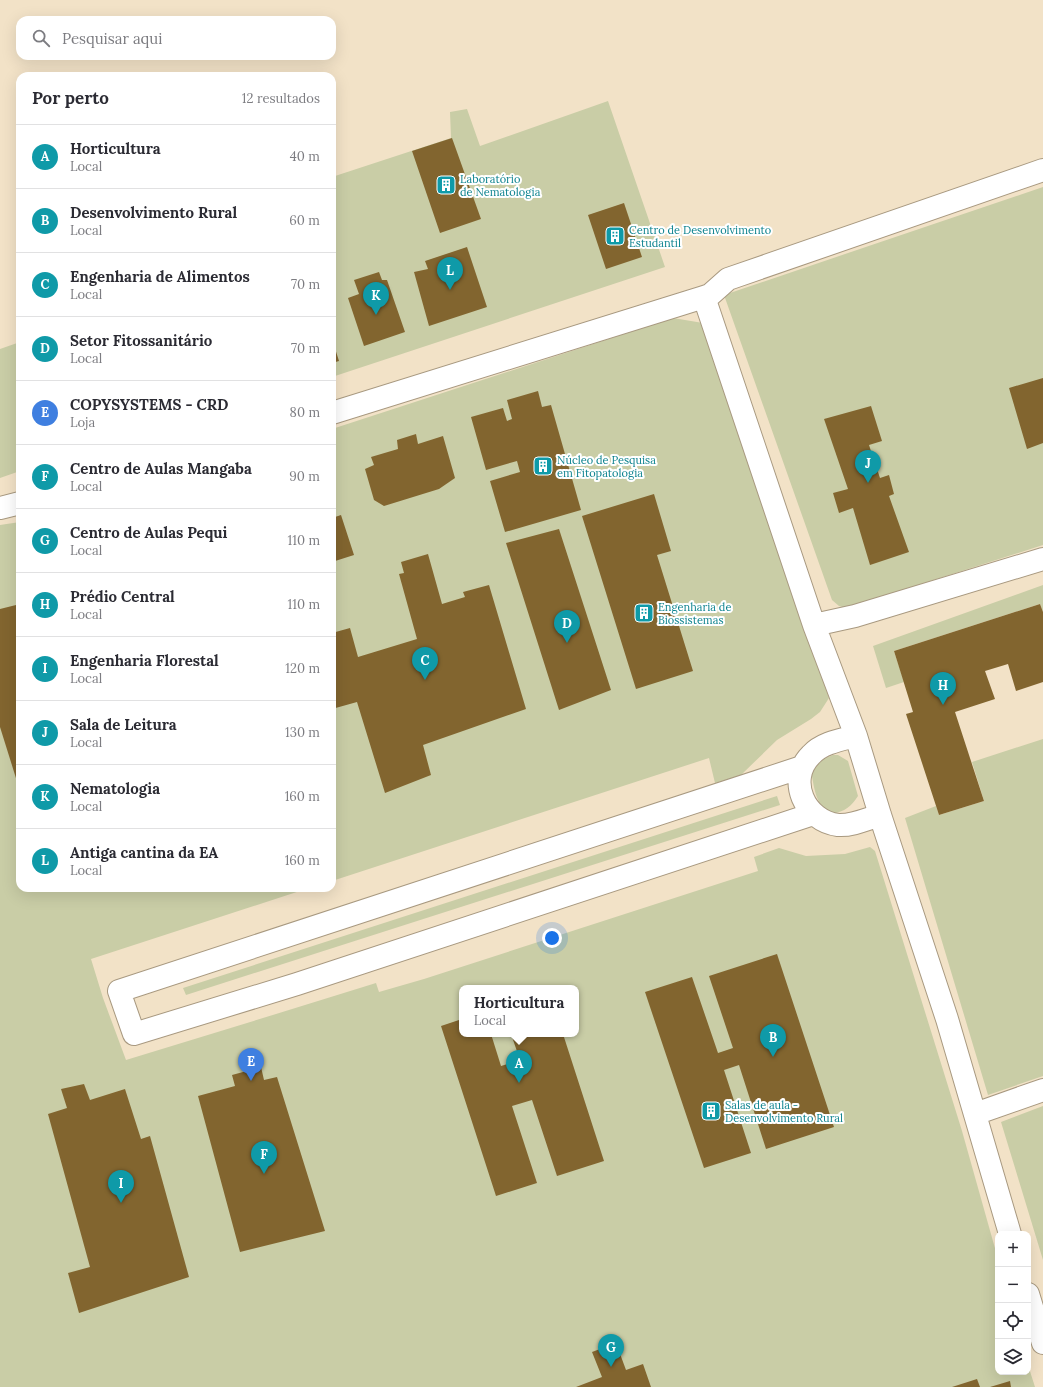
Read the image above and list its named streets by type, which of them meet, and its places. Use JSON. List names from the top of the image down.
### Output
{
  "places": {
    "building": [
      "Laboratório de Nematologia",
      "Centro de Desenvolvimento Estudantil",
      "Núcleo de Pesquisa em Fitopatologia",
      "Engenharia de Biossistemas",
      "Salas de aula - Desenvolvimento Rural"
    ]
  },
  "page": {
    "search": "Pesquisar aqui",
    "heading": ["Por perto", "12 resultados"],
    "list": [
      {
        "mark": "A",
        "name": "Horticultura",
        "note": "Local",
        "value": "40 m"
      },
      {
        "mark": "B",
        "name": "Desenvolvimento Rural",
        "note": "Local",
        "value": "60 m"
      },
      {
        "mark": "C",
        "name": "Engenharia de Alimentos",
        "note": "Local",
        "value": "70 m"
      },
      {
        "mark": "D",
        "name": "Setor Fitossanitário",
        "note": "Local",
        "value": "70 m"
      },
      {
        "mark": "E",
        "name": "COPYSYSTEMS - CRD",
        "note": "Loja",
        "value": "80 m"
      },
      {
        "mark": "F",
        "name": "Centro de Aulas Mangaba",
        "note": "Local",
        "value": "90 m"
      },
      {
        "mark": "G",
        "name": "Centro de Aulas Pequi",
        "note": "Local",
        "value": "110 m"
      },
      {
        "mark": "H",
        "name": "Prédio Central",
        "note": "Local",
        "value": "110 m"
      },
      {
        "mark": "I",
        "name": "Engenharia Florestal",
        "note": "Local",
        "value": "120 m"
      },
      {
        "mark": "J",
        "name": "Sala de Leitura",
        "note": "Local",
        "value": "130 m"
      },
      {
        "mark": "K",
        "name": "Nematologia",
        "note": "Local",
        "value": "160 m"
      },
      {
        "mark": "L",
        "name": "Antiga cantina da EA",
        "note": "Local",
        "value": "160 m"
      }
    ],
    "pins": [
      "L",
      "K",
      "J",
      "D",
      "C",
      "H",
      "B",
      "E",
      "A",
      "F",
      "I",
      "G"
    ],
    "popup": ["Horticultura", "Local"],
    "map_buttons": ["+", "−"]
  }
}
